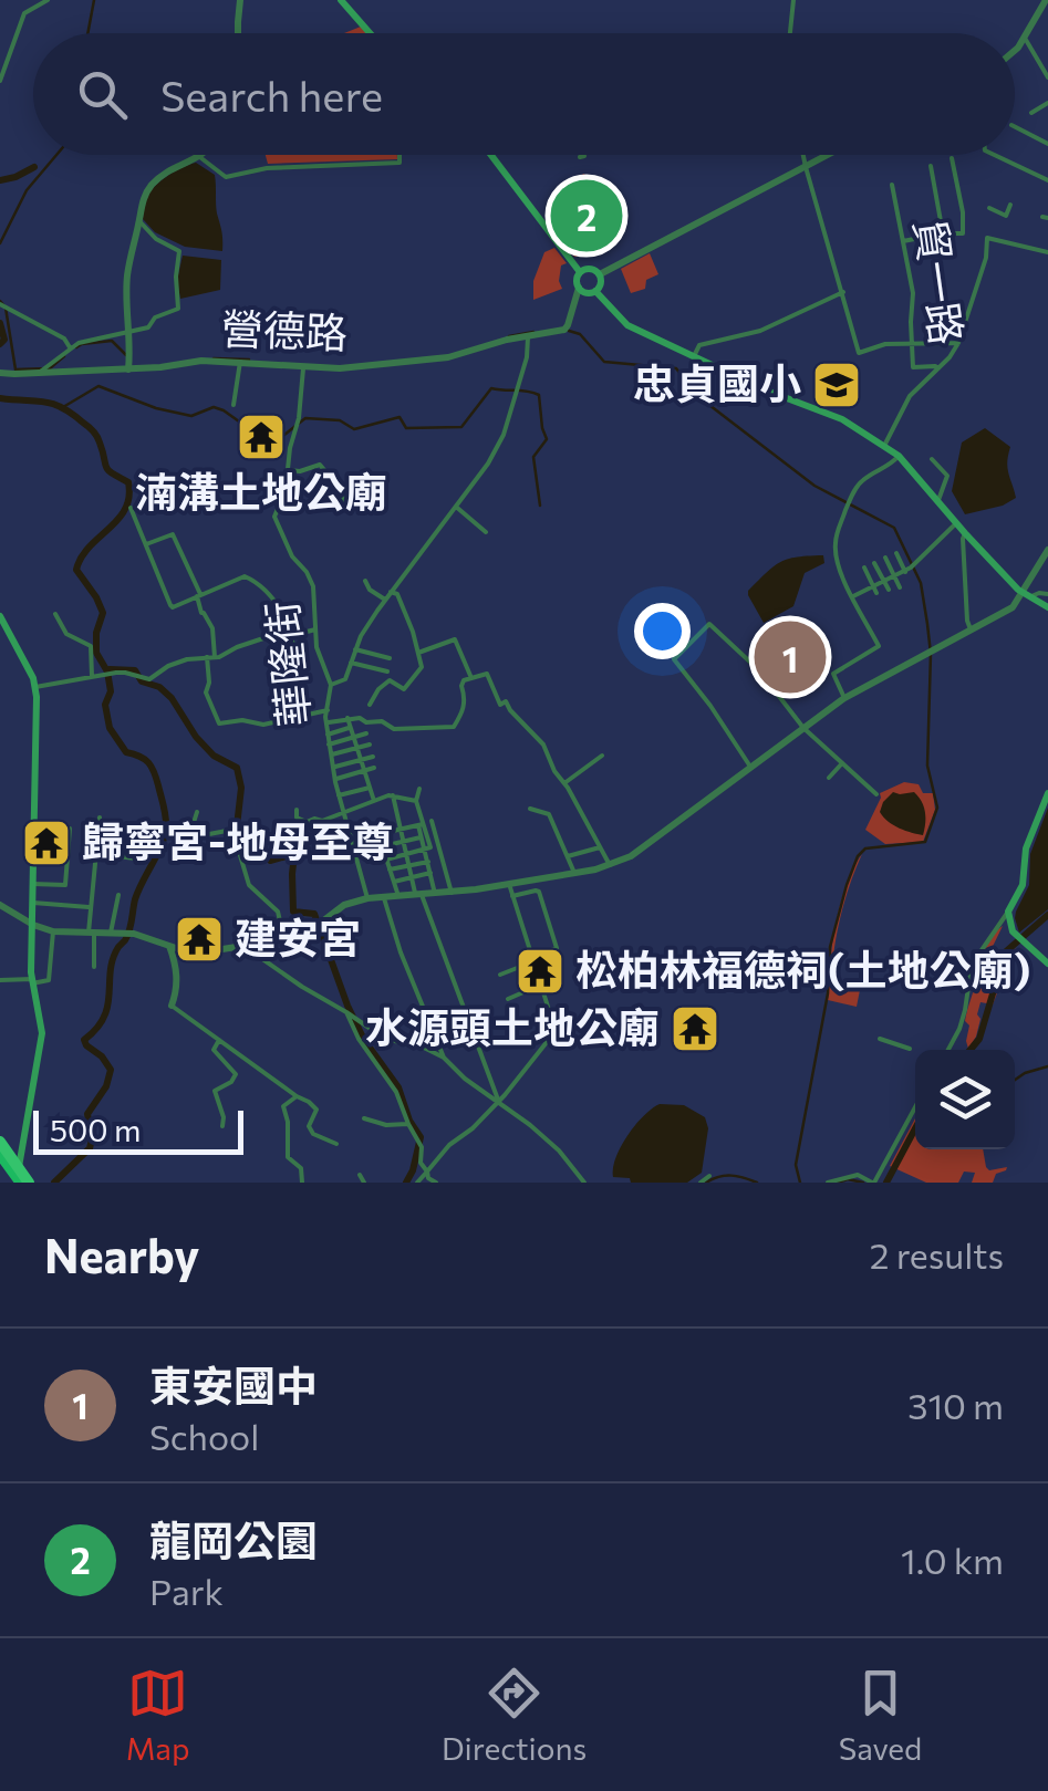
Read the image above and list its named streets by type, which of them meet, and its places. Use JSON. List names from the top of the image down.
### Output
{
  "streets": {
    "street": ["貿一路", "營德路", "華隆街"]
  },
  "crossings": [
    ["營德路", "華隆街"]
  ],
  "places": {
    "school or university": ["忠貞國小"],
    "temple": [
      "湳溝土地公廟",
      "歸寧宮-地母至尊",
      "建安宮",
      "松柏林福德祠(土地公廟)",
      "水源頭土地公廟"
    ]
  },
  "scale_bar": "500 m",
  "page": {
    "search": "Search here",
    "pins": ["2", "1"],
    "scale": "500 m",
    "heading": ["Nearby", "2 results"],
    "list": [
      {
        "mark": "1",
        "name": "東安國中",
        "note": "School",
        "value": "310 m"
      },
      {
        "mark": "2",
        "name": "龍岡公園",
        "note": "Park",
        "value": "1.0 km"
      }
    ],
    "nav": ["Map", "Directions", "Saved"]
  }
}
